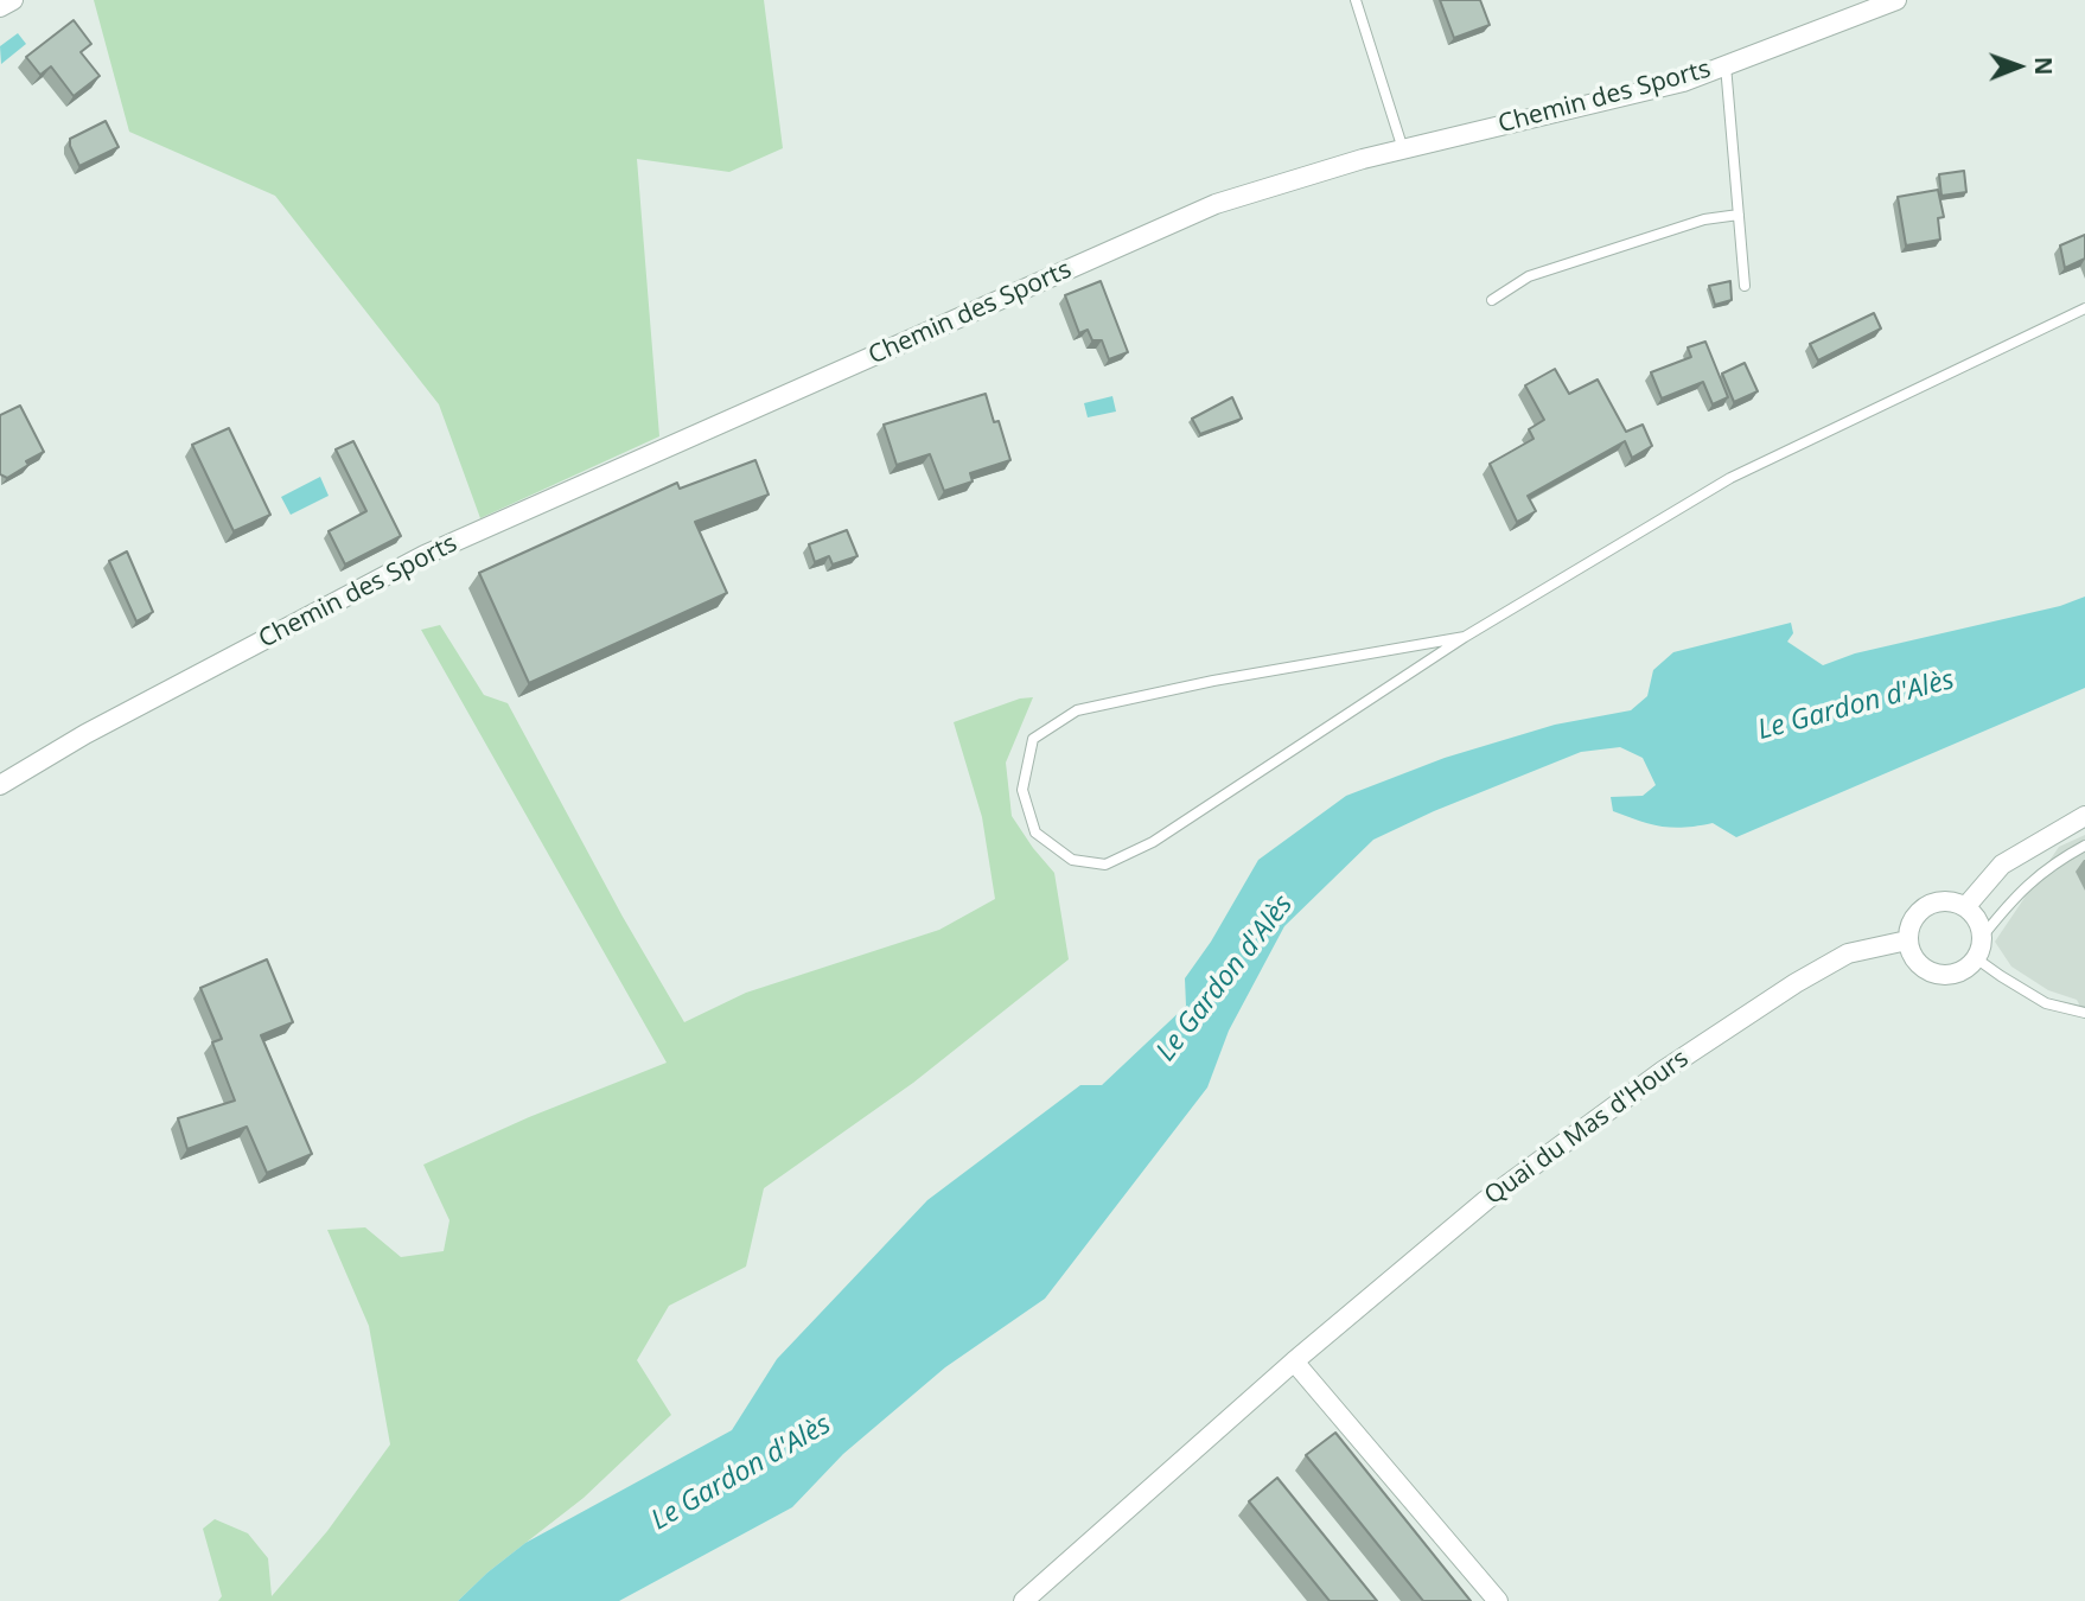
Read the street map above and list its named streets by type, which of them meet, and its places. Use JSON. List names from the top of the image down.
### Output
{
  "streets": {
    "street": ["Chemin des Sports", "Quai du Mas d'Hours"]
  },
  "water": ["Le Gardon d'Alès"],
  "north": "right"
}
